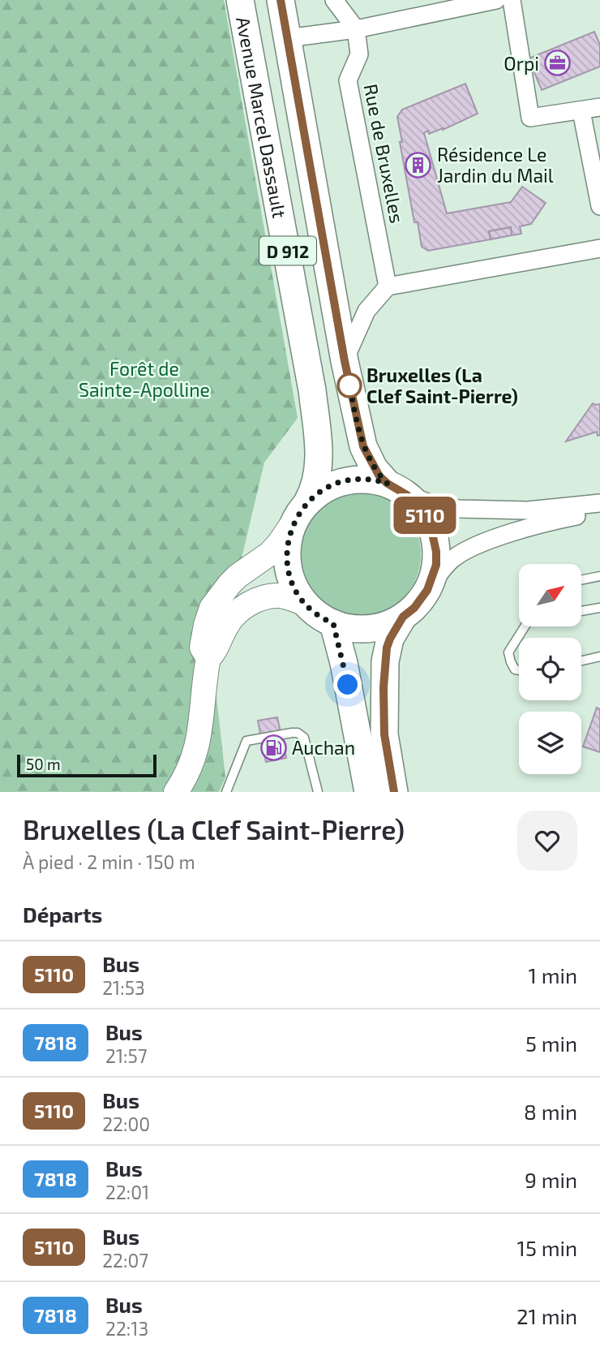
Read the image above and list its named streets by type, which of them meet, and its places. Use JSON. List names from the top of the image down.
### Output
{
  "streets": {
    "main road": ["Avenue Marcel Dassault", "D 912"],
    "street": ["Rue de Bruxelles"]
  },
  "parks": ["Forêt de Sainte-Apolline"],
  "places": {
    "office": ["Orpi"],
    "building": ["Résidence Le Jardin du Mail"],
    "other": ["Bruxelles (La Clef Saint-Pierre)"],
    "fuel station": ["Auchan"]
  },
  "lines": ["bus line 5110"],
  "scale_bar": "50 m",
  "north": "top right",
  "page": {
    "on_map": "5110",
    "scale": "50 m",
    "heading": [
      ["Bruxelles (La Clef Saint-Pierre)", "À pied · 2 min · 150 m"],
      "Départs"
    ],
    "list": [
      {
        "mark": "5110",
        "name": "Bus",
        "note": "21:53",
        "value": "1 min"
      },
      {
        "mark": "7818",
        "name": "Bus",
        "note": "21:57",
        "value": "5 min"
      },
      {
        "mark": "5110",
        "name": "Bus",
        "note": "22:00",
        "value": "8 min"
      },
      {
        "mark": "7818",
        "name": "Bus",
        "note": "22:01",
        "value": "9 min"
      },
      {
        "mark": "5110",
        "name": "Bus",
        "note": "22:07",
        "value": "15 min"
      },
      {
        "mark": "7818",
        "name": "Bus",
        "note": "22:13",
        "value": "21 min"
      }
    ]
  }
}
